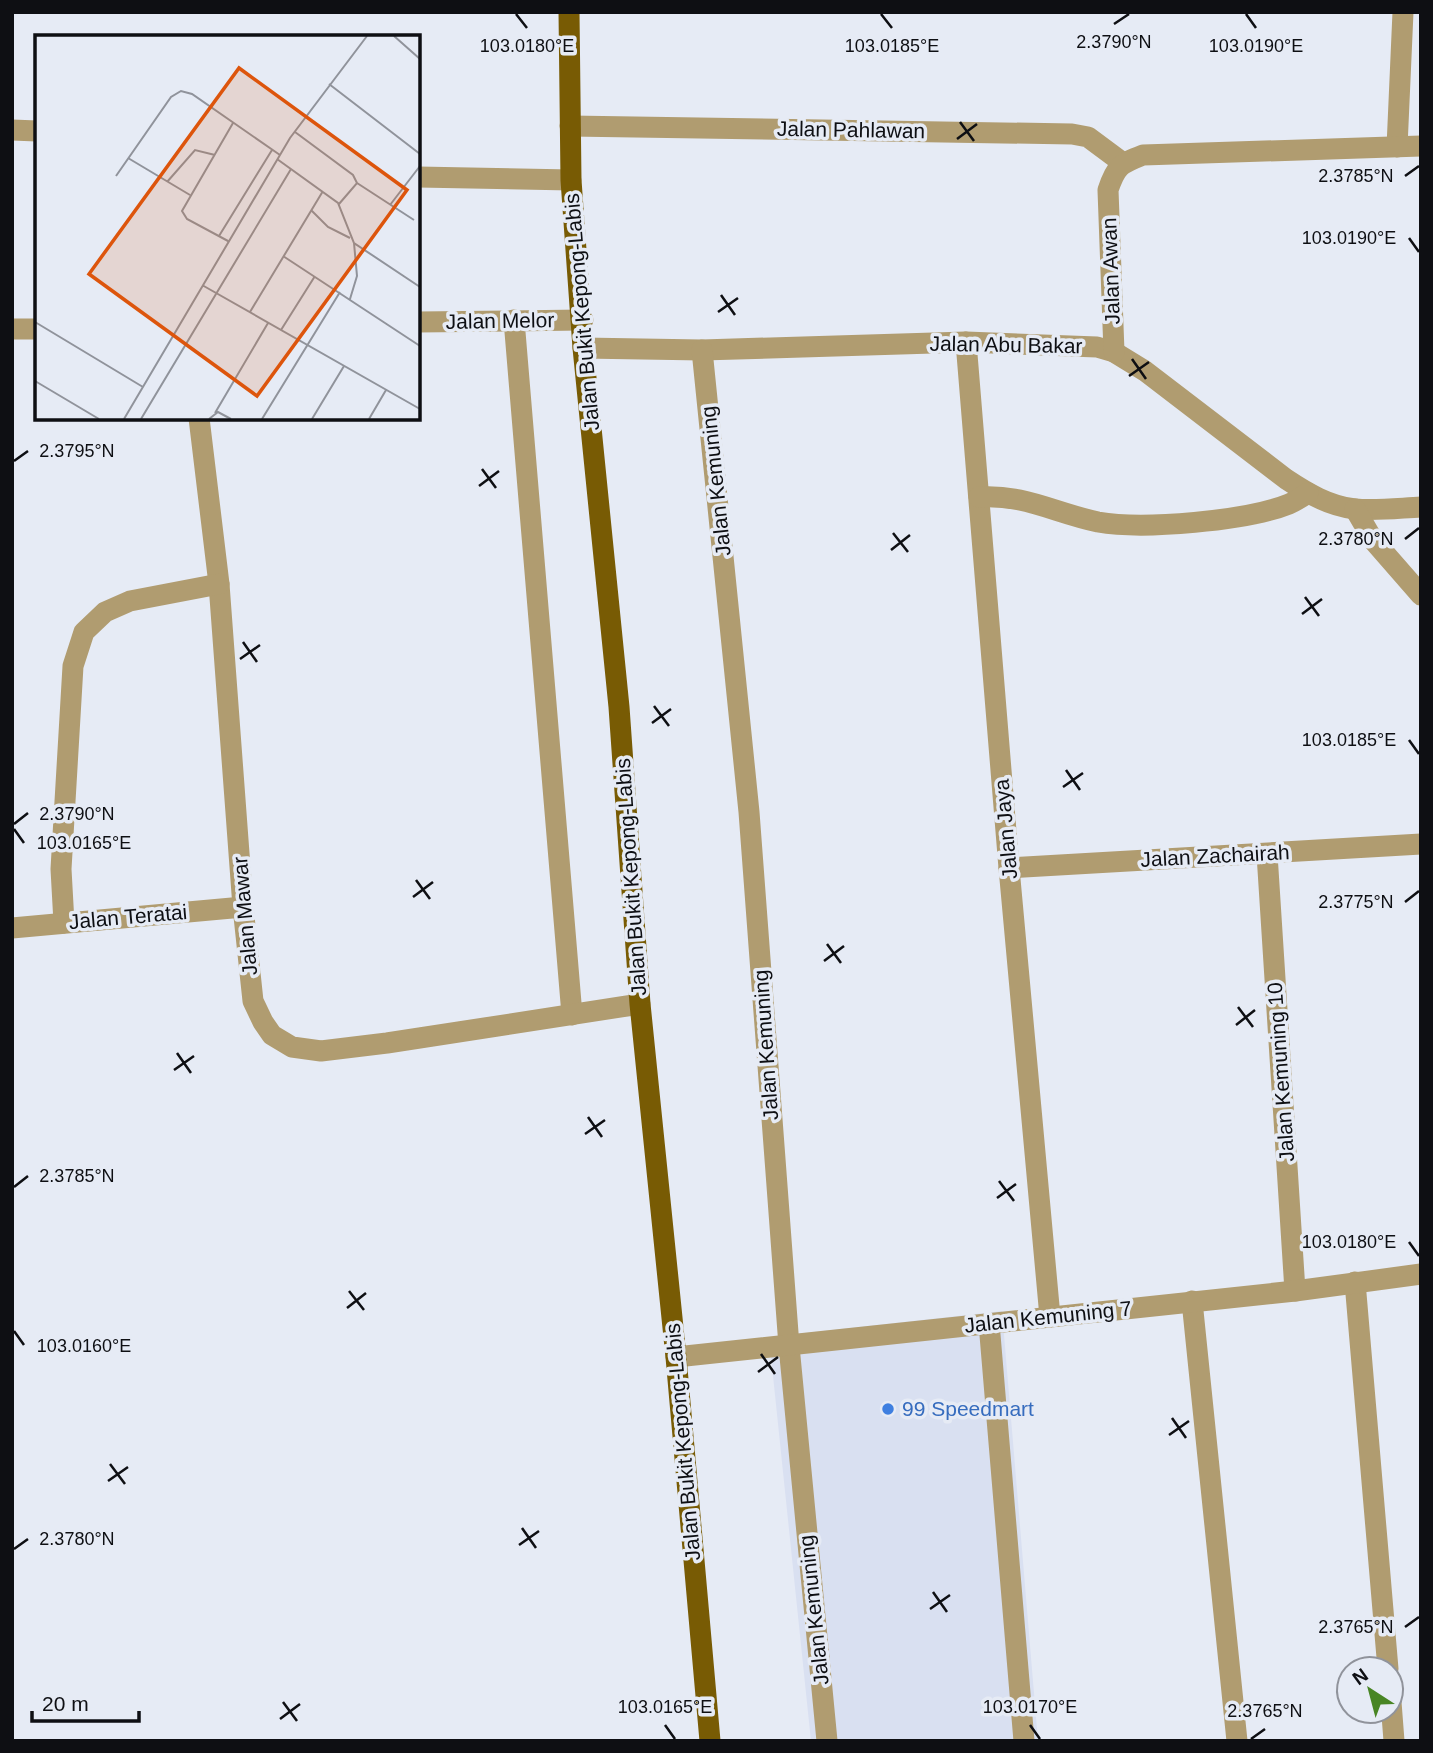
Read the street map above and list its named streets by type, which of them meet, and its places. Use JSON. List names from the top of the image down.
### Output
{
  "streets": {
    "main road": ["Jalan Bukit Kepong-Labis"],
    "street": [
      "Jalan Pahlawan",
      "Jalan Awan",
      "Jalan Melor",
      "Jalan Abu Bakar",
      "Jalan Kemuning",
      "Jalan Jaya",
      "Jalan Zachairah",
      "Jalan Mawar",
      "Jalan Teratai",
      "Jalan Kemuning 10",
      "Jalan Kemuning 7"
    ]
  },
  "crossings": [
    ["Jalan Pahlawan", "Jalan Awan"],
    ["Jalan Pahlawan", "Jalan Bukit Kepong-Labis"],
    ["Jalan Awan", "Jalan Abu Bakar"],
    ["Jalan Bukit Kepong-Labis", "Jalan Melor"],
    ["Jalan Bukit Kepong-Labis", "Jalan Abu Bakar"],
    ["Jalan Bukit Kepong-Labis", "Jalan Mawar"],
    ["Jalan Bukit Kepong-Labis", "Jalan Kemuning 7"],
    ["Jalan Abu Bakar", "Jalan Kemuning"],
    ["Jalan Abu Bakar", "Jalan Jaya"],
    ["Jalan Kemuning", "Jalan Kemuning 7"],
    ["Jalan Jaya", "Jalan Zachairah"],
    ["Jalan Jaya", "Jalan Kemuning 7"],
    ["Jalan Zachairah", "Jalan Kemuning 10"],
    ["Jalan Mawar", "Jalan Teratai"],
    ["Jalan Kemuning 10", "Jalan Kemuning 7"]
  ],
  "places": ["99 Speedmart"],
  "scale_bar": "20 m",
  "north": "top left",
  "coordinates": [
    "2.3790°N",
    "103.0180°E",
    "103.0185°E",
    "103.0190°E",
    "2.3785°N",
    "2.3795°N",
    "2.3780°N",
    "103.0165°E",
    "2.3775°N",
    "103.0160°E",
    "2.3765°N",
    "103.0170°E"
  ]
}
